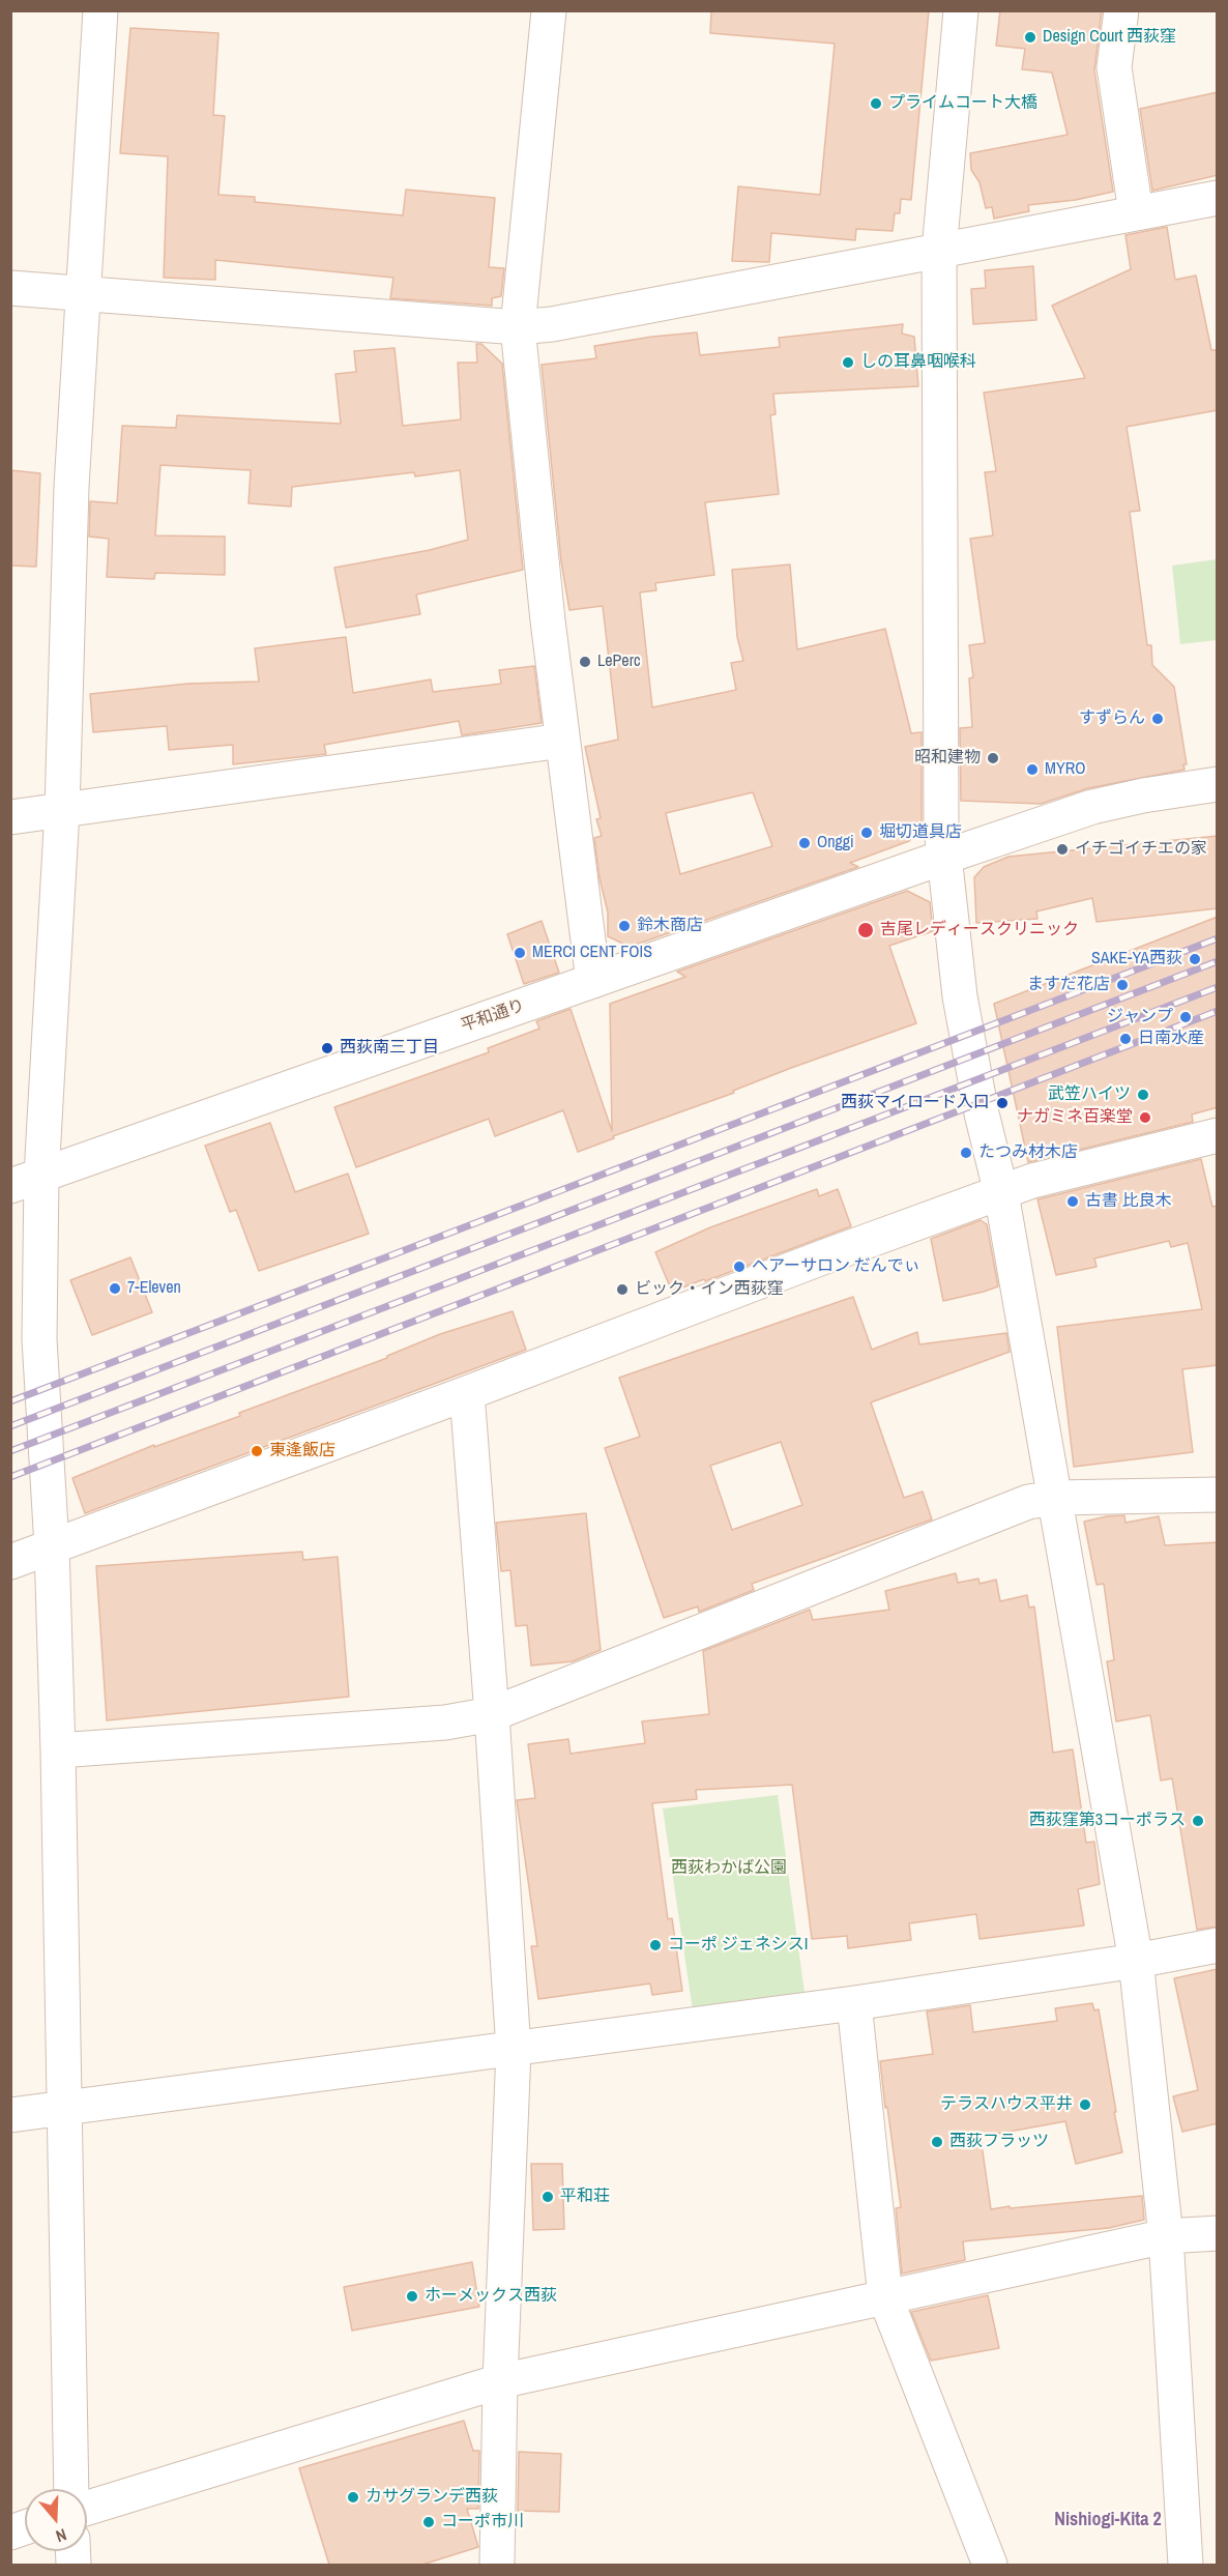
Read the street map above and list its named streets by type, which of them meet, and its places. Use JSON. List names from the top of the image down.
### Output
{
  "streets": {
    "street": ["平和通り"]
  },
  "districts": ["Nishiogi-Kita 2"],
  "parks": ["西荻わかば公園"],
  "places": [
    "Design Court 西荻窪",
    "プライムコート大橋",
    "しの耳鼻咽喉科",
    "LePerc",
    "すずらん",
    "昭和建物",
    "MYRO",
    "堀切道具店",
    "Onggi",
    "イチゴイチエの家",
    "鈴木商店",
    "吉尾レディースクリニック",
    "MERCI CENT FOIS",
    "SAKE-YA西荻",
    "ますだ花店",
    "ジャンプ",
    "日南水産",
    "西荻南三丁目",
    "武笠ハイツ",
    "西荻マイロード入口",
    "ナガミネ百楽堂",
    "たつみ材木店",
    "古書 比良木",
    "ヘアーサロン だんでぃ",
    "7-Eleven",
    "ビック・イン西荻窪",
    "東逢飯店",
    "西荻窪第3コーポラス",
    "コーポ ジェネシスI",
    "テラスハウス平井",
    "西荻フラッツ",
    "平和荘",
    "ホーメックス西荻",
    "カサグランデ西荻",
    "コーポ市川"
  ],
  "north": "bottom"
}
